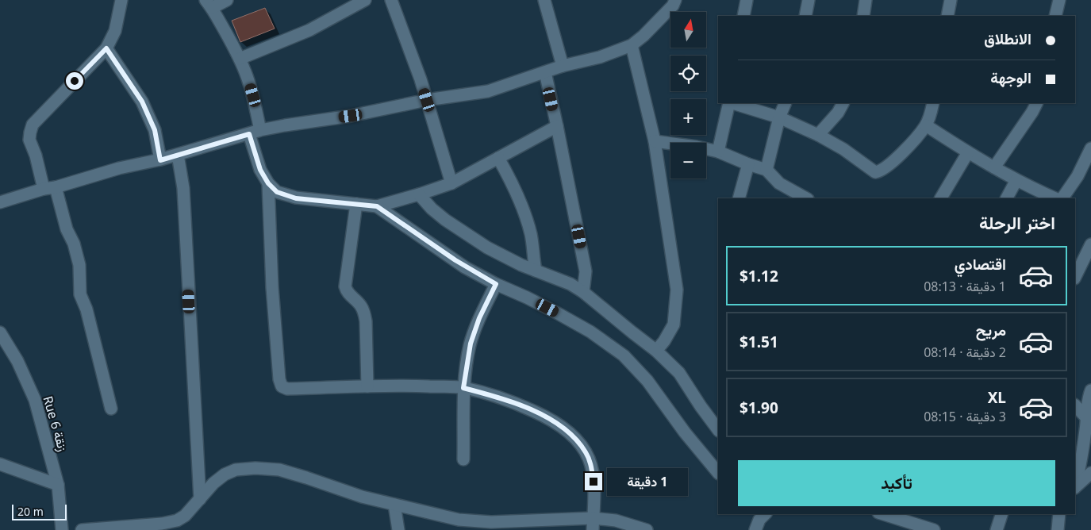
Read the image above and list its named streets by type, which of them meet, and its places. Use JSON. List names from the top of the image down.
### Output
{
  "streets": {
    "street": ["Rue 6 زنقة"]
  },
  "scale_bar": "20 m",
  "north": "top",
  "page": {
    "map_buttons": ["+", "−"],
    "banner": ["الانطلاق", "الوجهة"],
    "heading": "اختر الرحلة",
    "list": [
      {
        "name": "اقتصادي",
        "note": "1 دقيقة · 08:13",
        "value": "$1.12"
      },
      {
        "name": "مريح",
        "note": "2 دقيقة · 08:14",
        "value": "$1.51"
      },
      {
        "name": "XL",
        "note": "3 دقيقة · 08:15",
        "value": "$1.90"
      }
    ],
    "buttons": "تأكيد",
    "bubble": "1 دقيقة",
    "scale": "20 m"
  }
}
